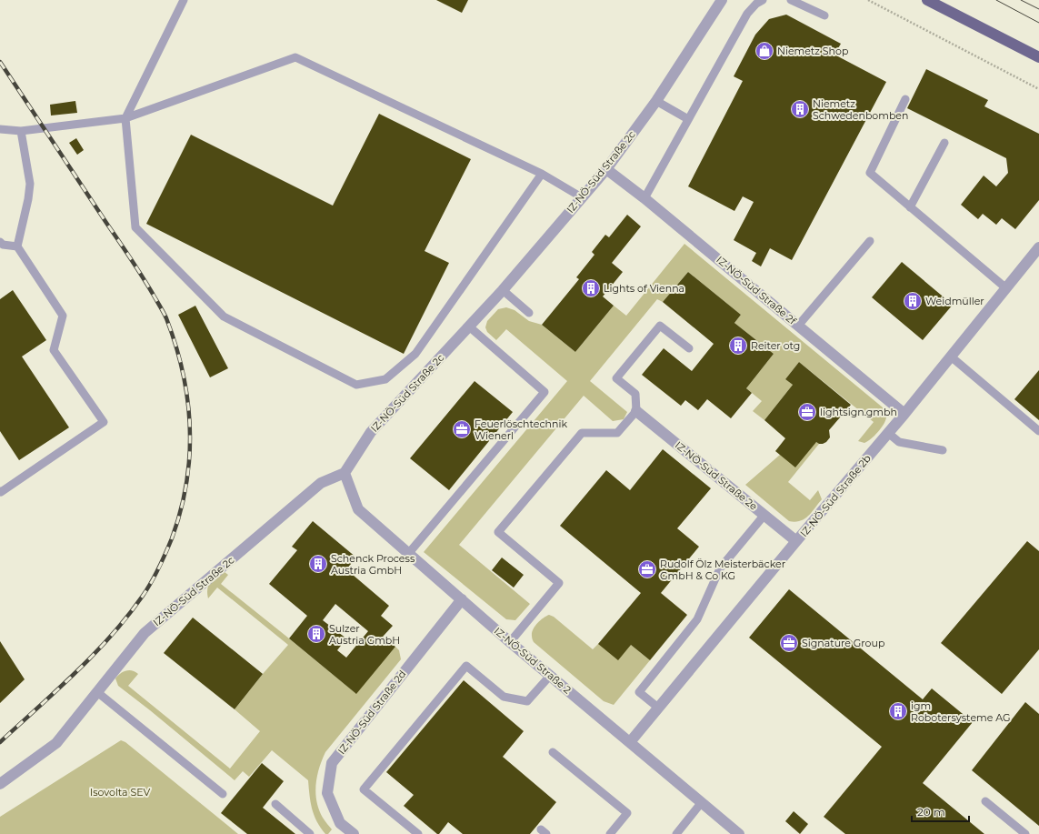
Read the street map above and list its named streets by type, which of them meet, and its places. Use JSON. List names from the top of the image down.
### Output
{
  "streets": {
    "street": [
      "IZ-NÖ-Süd Straße 2c",
      "IZ-NÖ-Süd Straße 2f",
      "IZ-NÖ-Süd Straße 2e",
      "IZ-NÖ-Süd Straße 2b",
      "IZ-NÖ-Süd Straße 2",
      "IZ-NÖ-Süd Straße 2d"
    ]
  },
  "crossings": [
    ["IZ-NÖ-Süd Straße 2c", "IZ-NÖ-Süd Straße 2f"],
    ["IZ-NÖ-Süd Straße 2c", "IZ-NÖ-Süd Straße 2"],
    ["IZ-NÖ-Süd Straße 2f", "IZ-NÖ-Süd Straße 2b"],
    ["IZ-NÖ-Süd Straße 2e", "IZ-NÖ-Süd Straße 2b"],
    ["IZ-NÖ-Süd Straße 2b", "IZ-NÖ-Süd Straße 2"],
    ["IZ-NÖ-Süd Straße 2", "IZ-NÖ-Süd Straße 2d"]
  ],
  "parks": ["Isovolta SEV"],
  "places": {
    "shop": ["Niemetz Shop"],
    "building": [
      "Niemetz Schwedenbomben",
      "Lights of Vienna",
      "Weidmüller",
      "Reiter otg",
      "Schenck Process Austria GmbH",
      "Sulzer Austria GmbH",
      "igm Robotersysteme AG"
    ],
    "office": [
      "lightsign.gmbh",
      "Feuerlöschtechnik Wienerl",
      "Rudolf Ölz Meisterbäcker GmbH & Co KG",
      "Signature Group"
    ]
  },
  "scale_bar": "20 m"
}
